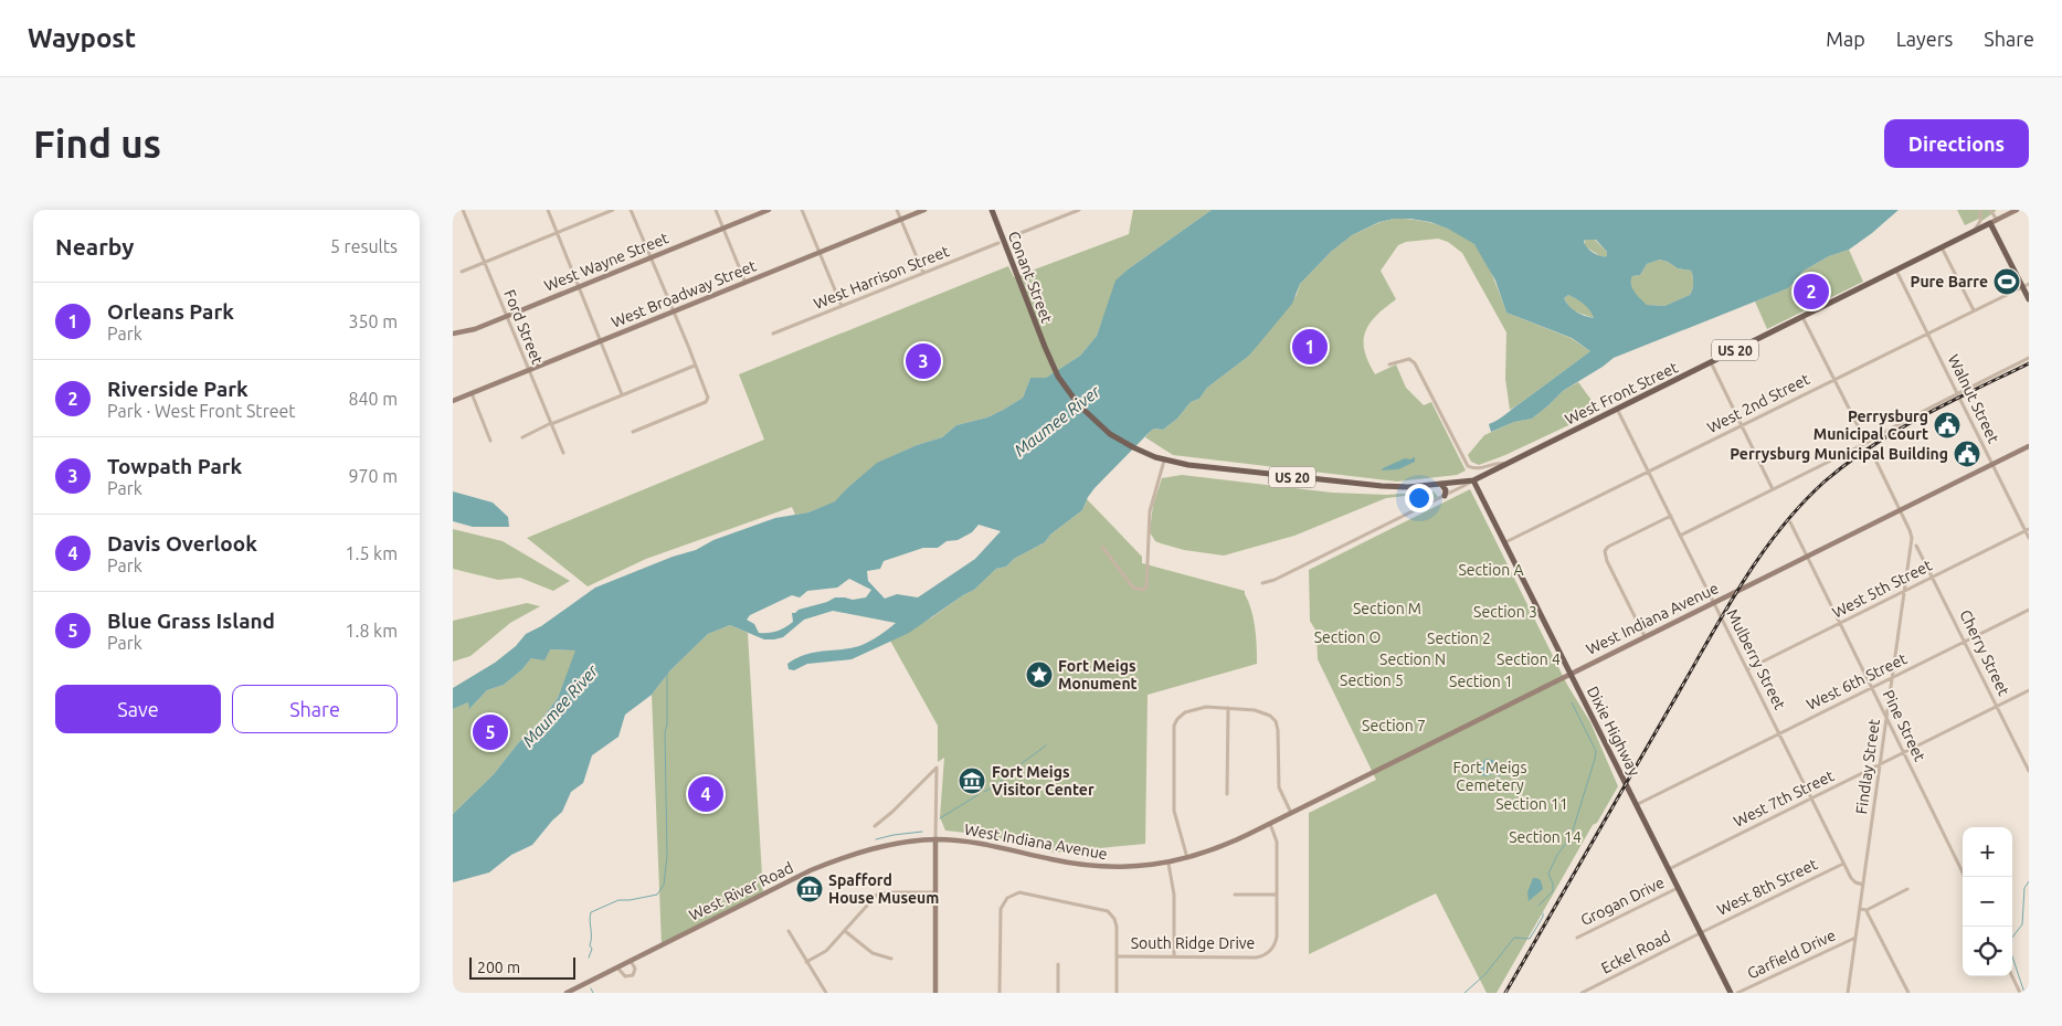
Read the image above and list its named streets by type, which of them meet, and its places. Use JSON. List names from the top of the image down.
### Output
{
  "streets": {
    "main road": [
      "West Wayne Street",
      "Conant Street",
      "West Broadway Street",
      "US 20",
      "West Front Street",
      "West Indiana Avenue",
      "Dixie Highway",
      "West River Road"
    ],
    "street": [
      "West Harrison Street",
      "Ford Street",
      "Walnut Street",
      "West 2nd Street",
      "West 5th Street",
      "Cherry Street",
      "Mulberry Street",
      "West 6th Street",
      "Pine Street",
      "Findlay Street",
      "West 7th Street",
      "West 8th Street",
      "Grogan Drive",
      "South Ridge Drive",
      "Eckel Road",
      "Garfield Drive"
    ]
  },
  "crossings": [
    ["West Wayne Street", "Ford Street"],
    ["Conant Street", "US 20"],
    ["West Broadway Street", "Ford Street"],
    ["US 20", "West Front Street"],
    ["US 20", "Dixie Highway"],
    ["West Front Street", "Walnut Street"],
    ["West Front Street", "Mulberry Street"],
    ["West Front Street", "Dixie Highway"],
    ["Walnut Street", "West 2nd Street"],
    ["Walnut Street", "West 5th Street"],
    ["Walnut Street", "West Indiana Avenue"],
    ["West 2nd Street", "Mulberry Street"],
    ["West 2nd Street", "Dixie Highway"],
    ["West 5th Street", "Cherry Street"],
    ["West 5th Street", "Mulberry Street"],
    ["West 5th Street", "Pine Street"],
    ["West 5th Street", "Findlay Street"],
    ["West Indiana Avenue", "Mulberry Street"],
    ["West Indiana Avenue", "Pine Street"],
    ["West Indiana Avenue", "Dixie Highway"],
    ["West Indiana Avenue", "Findlay Street"],
    ["West Indiana Avenue", "West River Road"],
    ["West Indiana Avenue", "South Ridge Drive"],
    ["Cherry Street", "West 6th Street"],
    ["Cherry Street", "West 7th Street"],
    ["Mulberry Street", "West 6th Street"],
    ["Mulberry Street", "Findlay Street"],
    ["Mulberry Street", "West 7th Street"],
    ["Mulberry Street", "West 8th Street"],
    ["West 6th Street", "Pine Street"],
    ["West 6th Street", "Dixie Highway"],
    ["West 6th Street", "Findlay Street"],
    ["Pine Street", "Findlay Street"],
    ["Pine Street", "West 7th Street"],
    ["Dixie Highway", "West 7th Street"],
    ["Dixie Highway", "West 8th Street"],
    ["Dixie Highway", "Grogan Drive"],
    ["Dixie Highway", "Eckel Road"],
    ["Findlay Street", "West 7th Street"],
    ["Findlay Street", "Garfield Drive"],
    ["West 8th Street", "Eckel Road"]
  ],
  "water": ["Maumee River"],
  "parks": [
    "Section A",
    "Section M",
    "Section 3",
    "Section O",
    "Section 2",
    "Section N",
    "Section 4",
    "Section 5",
    "Section 1",
    "Section 7",
    "Fort Meigs Cemetery",
    "Section 11",
    "Section 14"
  ],
  "places": {
    "sports": ["Pure Barre"],
    "public building": ["Perrysburg Municipal Court", "Perrysburg Municipal Building"],
    "place": ["Fort Meigs Monument"],
    "museum": ["Fort Meigs Visitor Center", "Spafford House Museum"]
  },
  "scale_bar": "200 m",
  "page": {
    "header": "Waypost",
    "nav": ["Map", "Layers", "Share"],
    "buttons": [
      "Directions",
      ["Save", "Share"]
    ],
    "title": "Find us",
    "heading": ["Nearby", "5 results"],
    "pins": [
      "2",
      "1",
      "3",
      "5",
      "4"
    ],
    "list": [
      {
        "mark": "1",
        "name": "Orleans Park",
        "note": "Park",
        "value": "350 m"
      },
      {
        "mark": "2",
        "name": "Riverside Park",
        "note": "Park · West Front Street",
        "value": "840 m"
      },
      {
        "mark": "3",
        "name": "Towpath Park",
        "note": "Park",
        "value": "970 m"
      },
      {
        "mark": "4",
        "name": "Davis Overlook",
        "note": "Park",
        "value": "1.5 km"
      },
      {
        "mark": "5",
        "name": "Blue Grass Island",
        "note": "Park",
        "value": "1.8 km"
      }
    ],
    "map_buttons": ["+", "−"],
    "scale": "200 m"
  }
}
